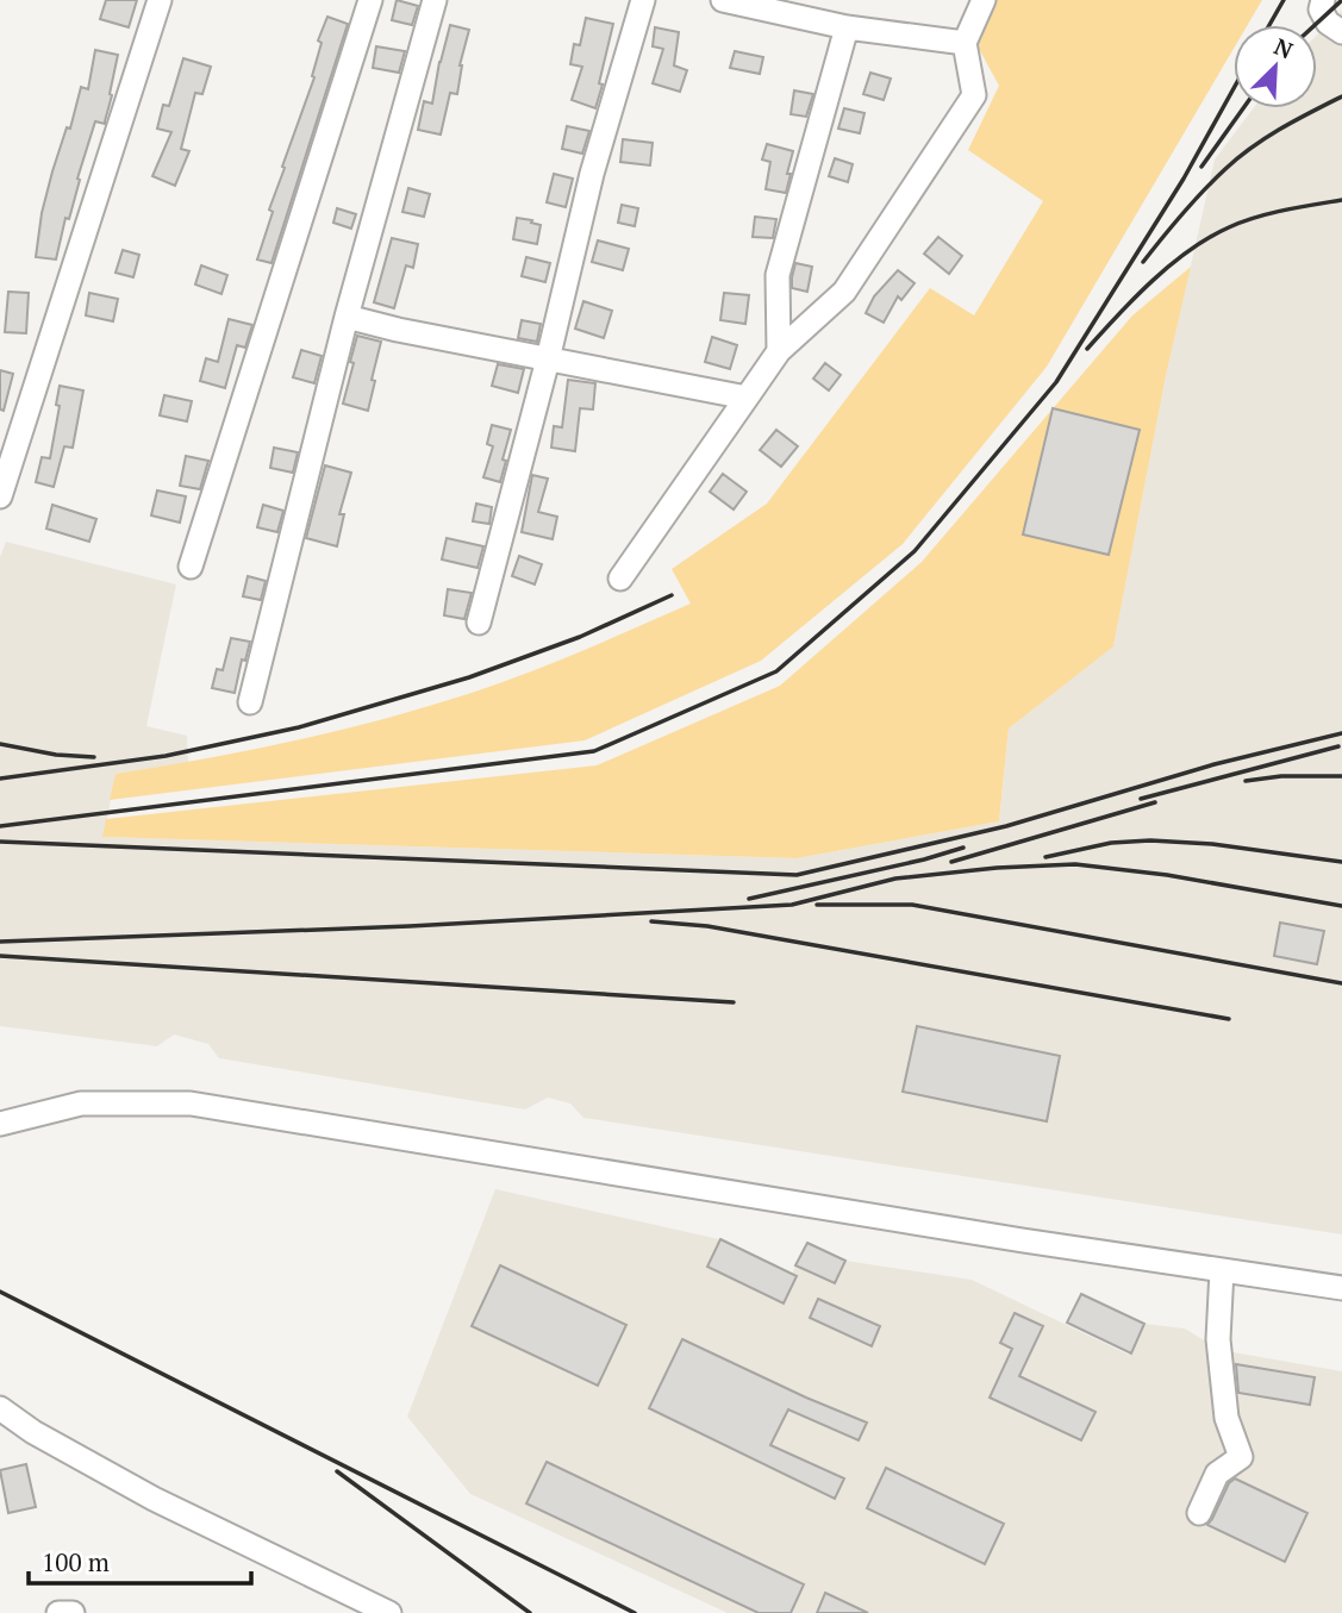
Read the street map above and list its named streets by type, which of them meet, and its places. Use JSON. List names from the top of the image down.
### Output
{
  "scale_bar": "100 m",
  "north": "top right"
}
